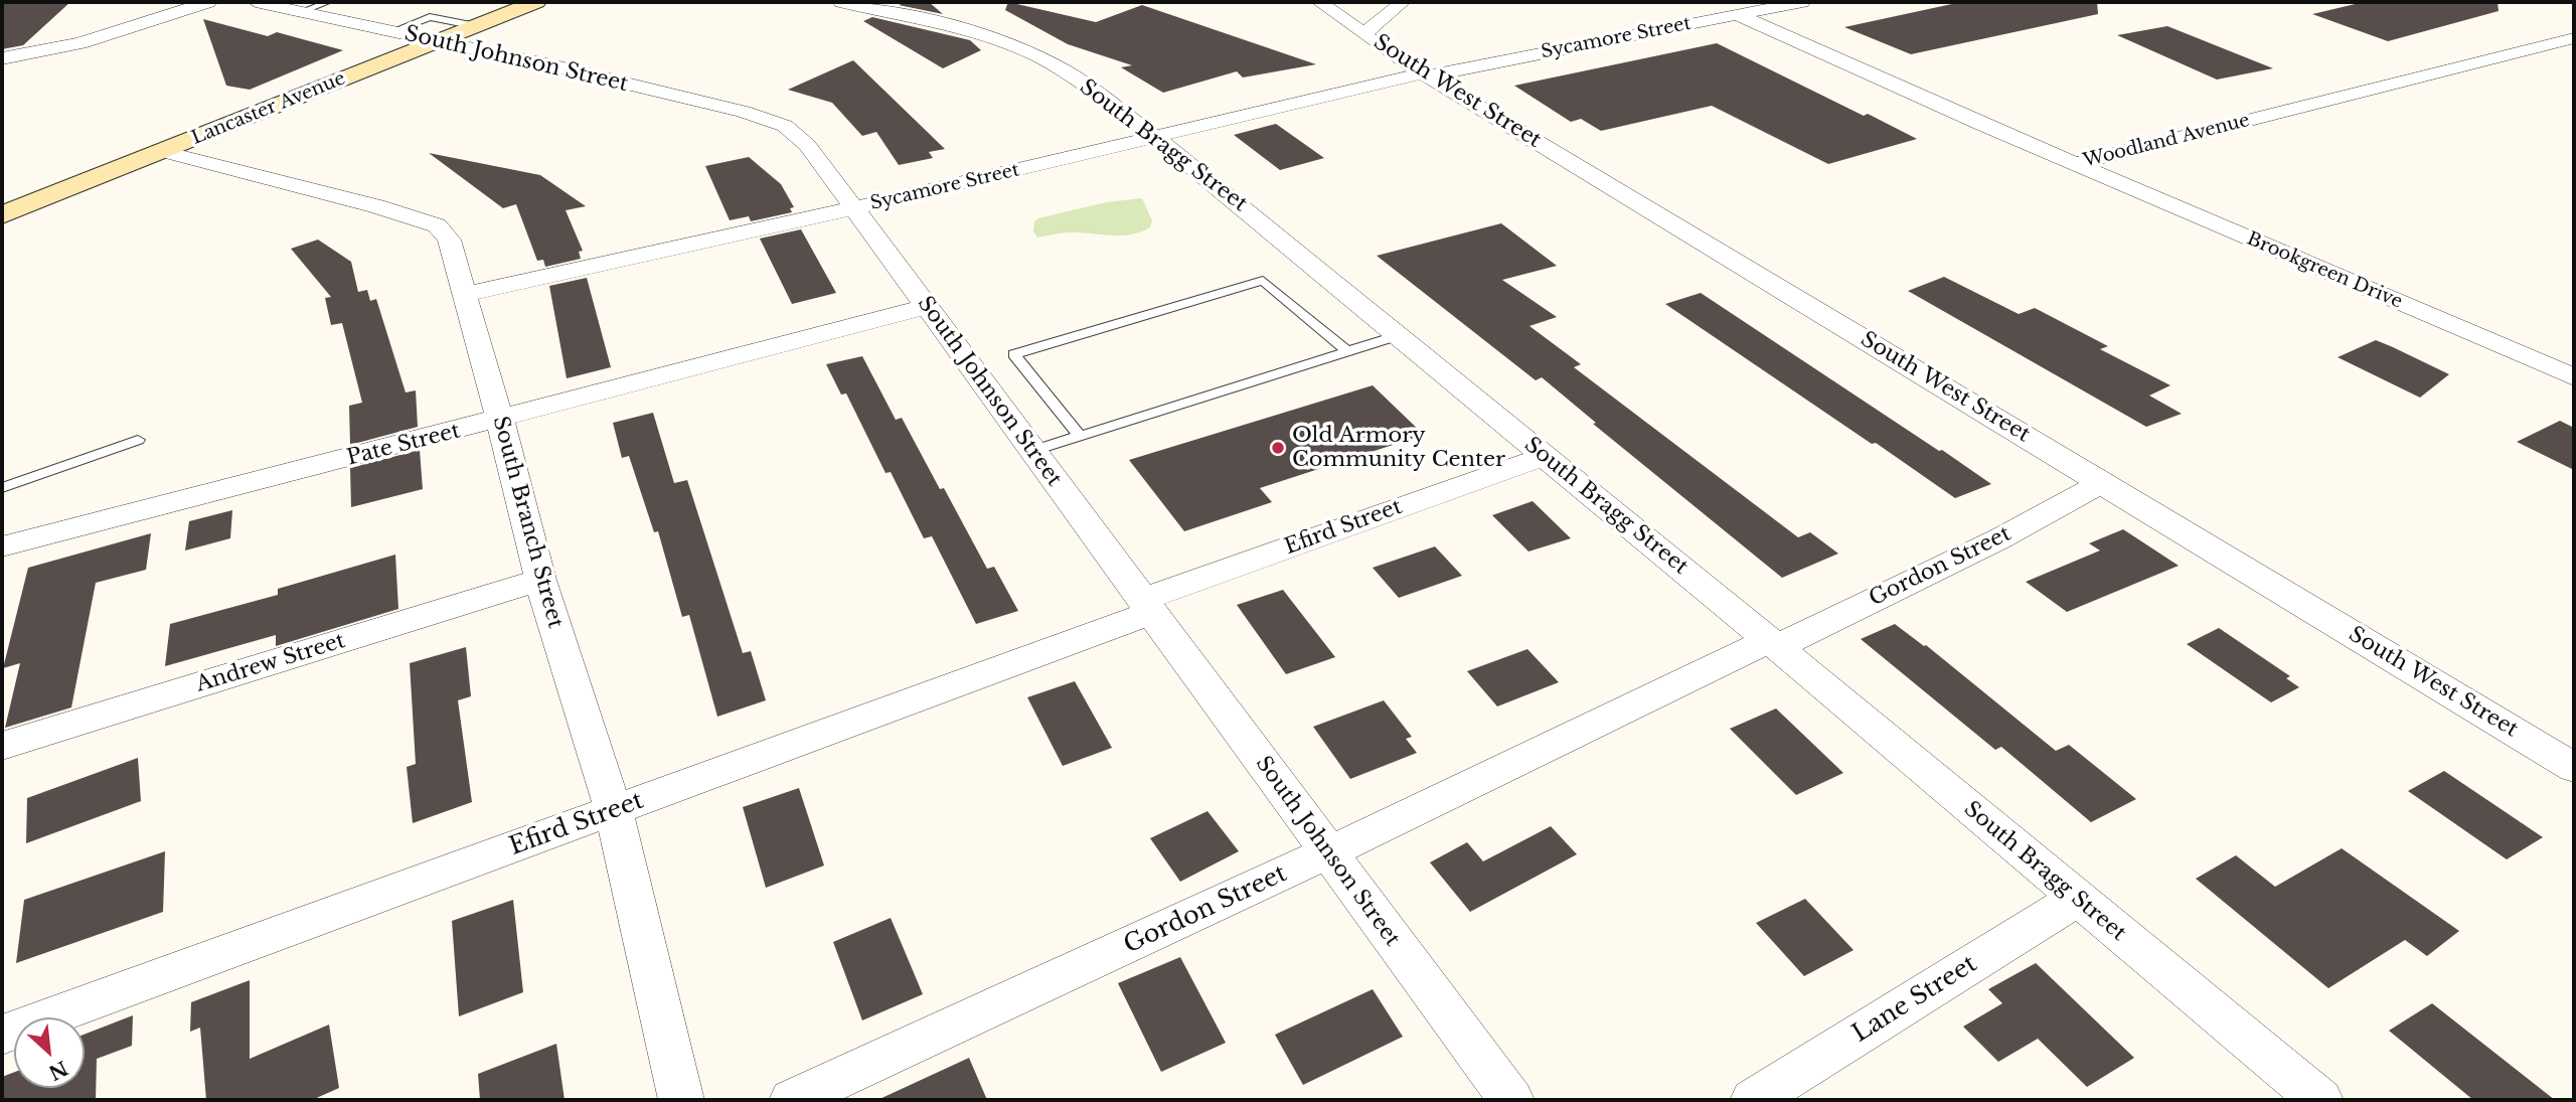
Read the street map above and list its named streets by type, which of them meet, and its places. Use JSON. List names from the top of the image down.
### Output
{
  "streets": {
    "main road": ["Lancaster Avenue"],
    "street": [
      "Sycamore Street",
      "South Johnson Street",
      "South West Street",
      "Woodland Avenue",
      "South Bragg Street",
      "Brookgreen Drive",
      "Pate Street",
      "South Branch Street",
      "Efird Street",
      "Gordon Street",
      "Andrew Street",
      "Lane Street"
    ]
  },
  "crossings": [
    ["Sycamore Street", "South Johnson Street"],
    ["Sycamore Street", "South West Street"],
    ["Sycamore Street", "Woodland Avenue"],
    ["Sycamore Street", "South Bragg Street"],
    ["Sycamore Street", "South Branch Street"],
    ["South Johnson Street", "Lancaster Avenue"],
    ["South Johnson Street", "Pate Street"],
    ["South Johnson Street", "Efird Street"],
    ["South Johnson Street", "Gordon Street"],
    ["South West Street", "Gordon Street"],
    ["Lancaster Avenue", "South Branch Street"],
    ["Woodland Avenue", "Brookgreen Drive"],
    ["South Bragg Street", "Efird Street"],
    ["South Bragg Street", "Gordon Street"],
    ["South Bragg Street", "Lane Street"],
    ["Pate Street", "South Branch Street"],
    ["South Branch Street", "Efird Street"],
    ["South Branch Street", "Andrew Street"]
  ],
  "places": ["Old Armory Community Center"],
  "north": "bottom right"
}
